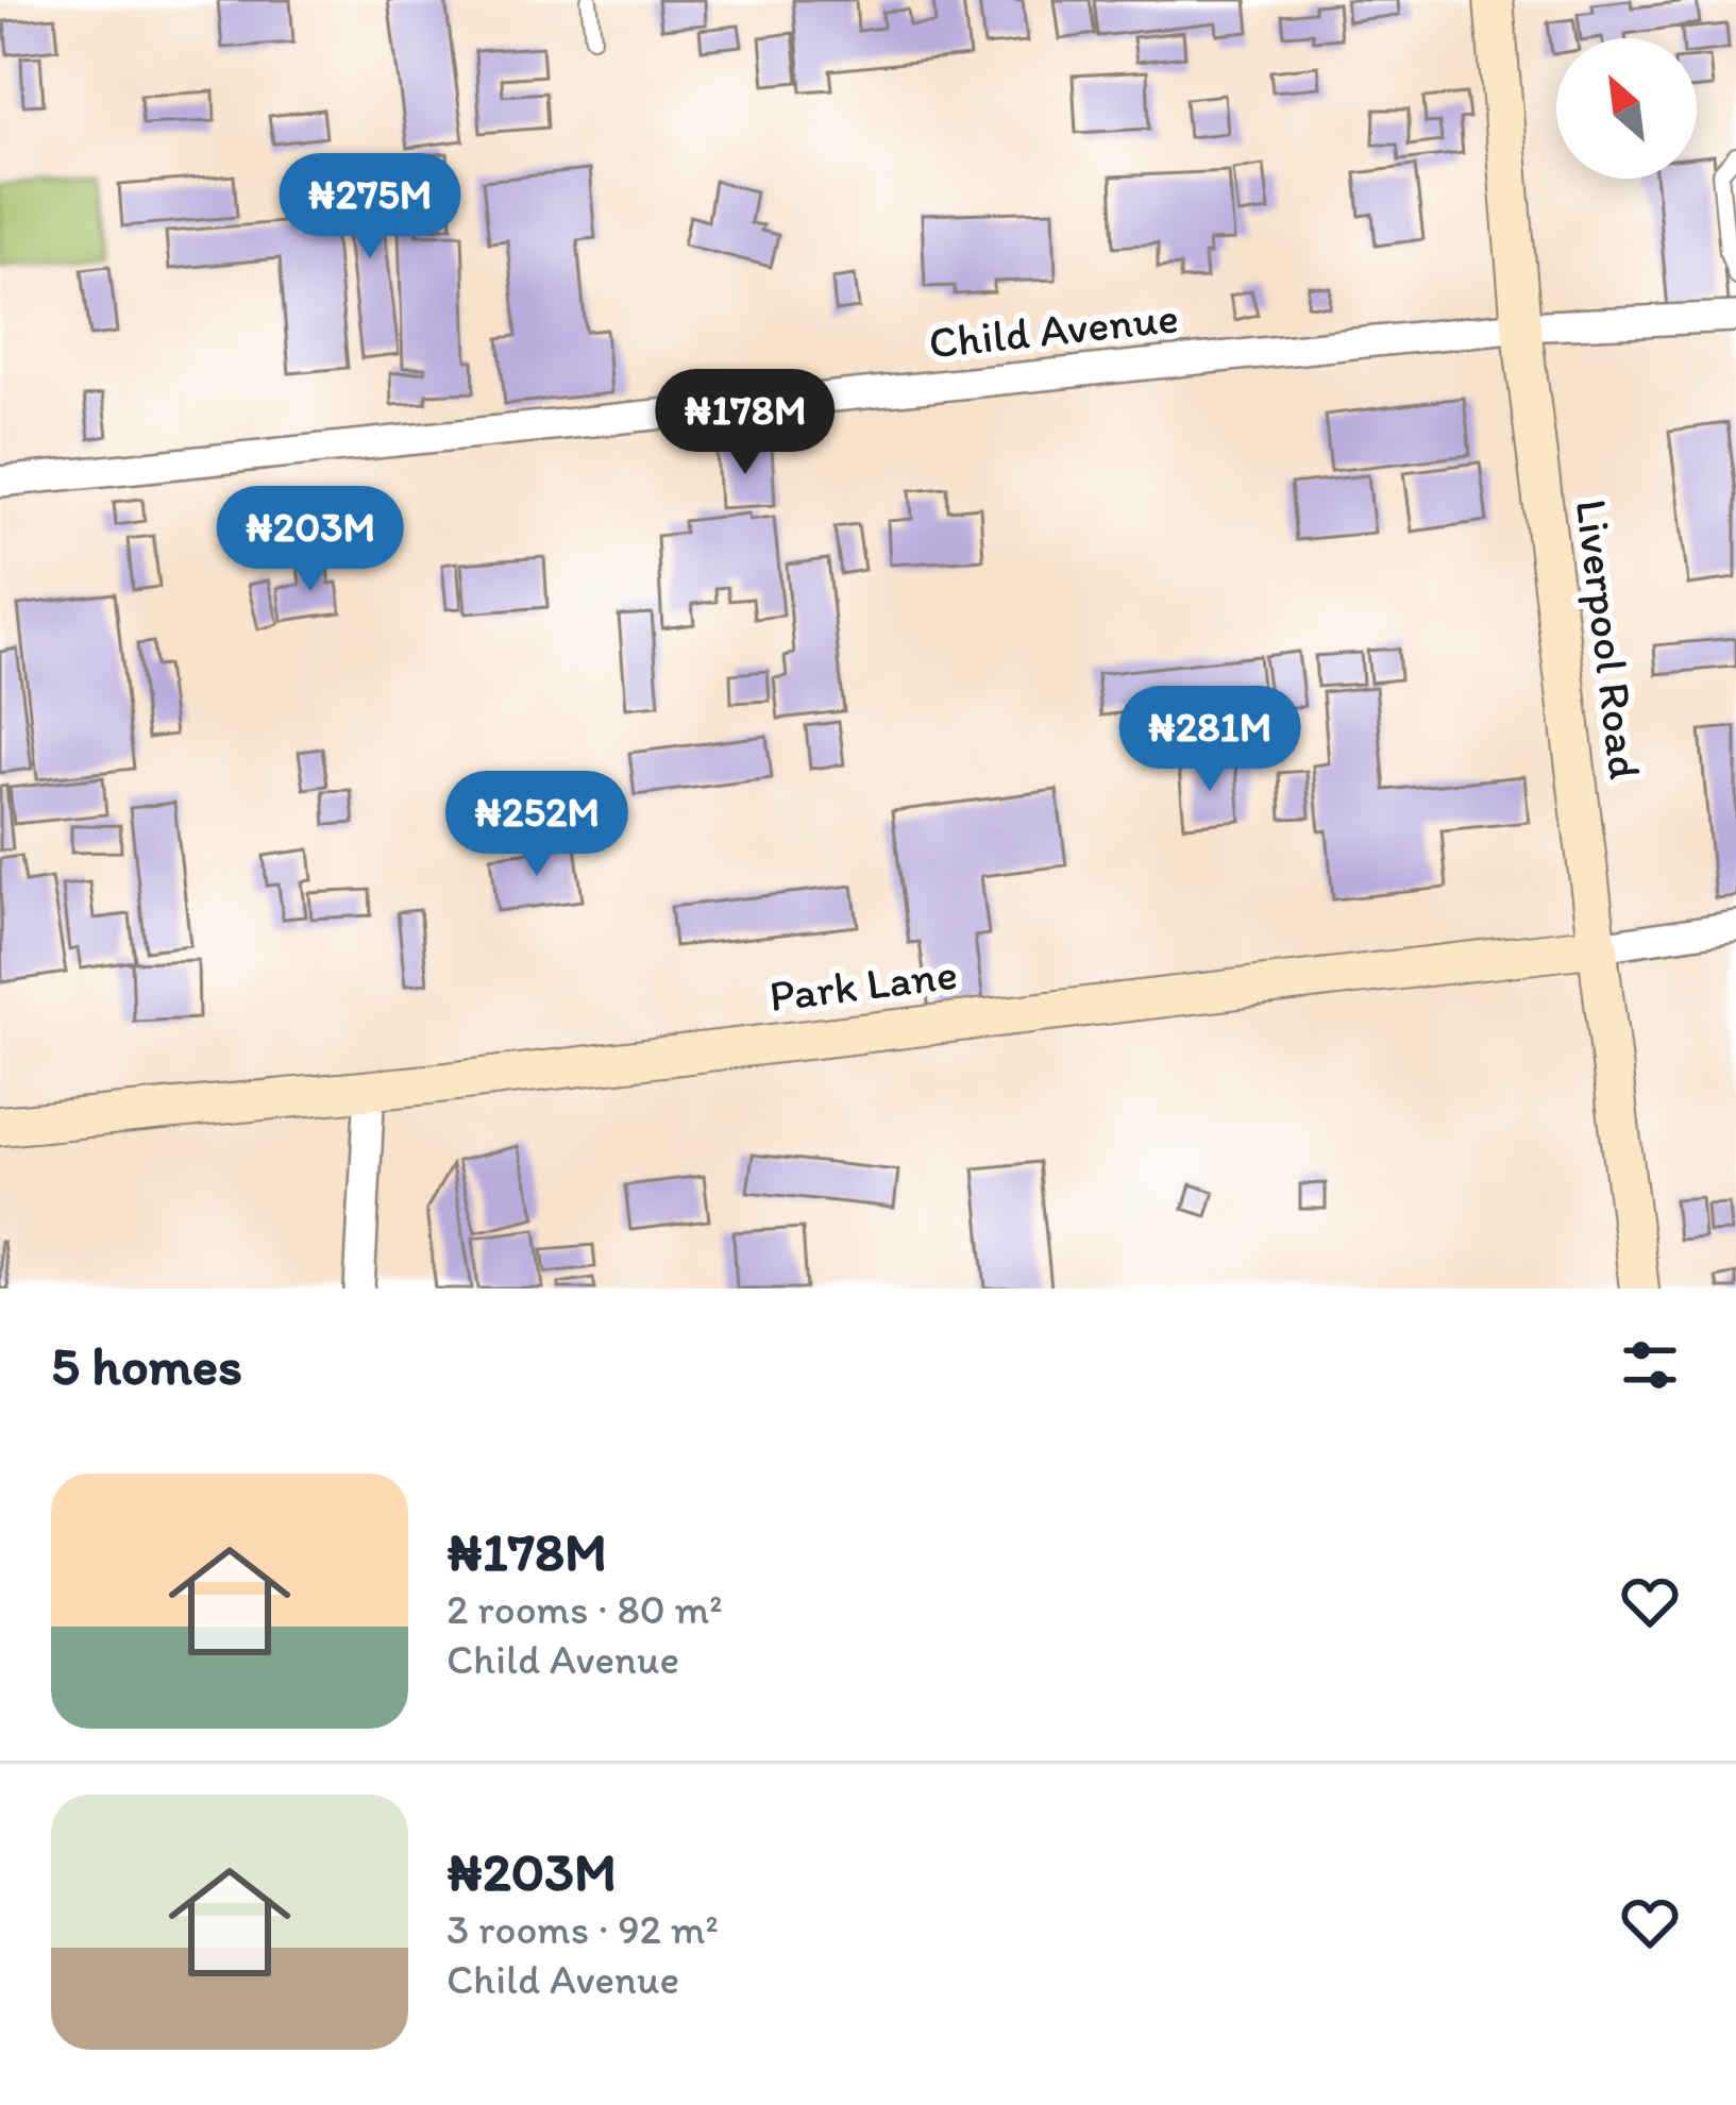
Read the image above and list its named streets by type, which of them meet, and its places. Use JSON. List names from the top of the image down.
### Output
{
  "streets": {
    "street": ["Child Avenue", "Liverpool Road", "Park Lane"]
  },
  "crossings": [
    ["Child Avenue", "Liverpool Road"],
    ["Liverpool Road", "Park Lane"]
  ],
  "north": "top left",
  "page": {
    "price": [
      "₦275M",
      "₦178M",
      "₦203M",
      "₦281M",
      "₦252M"
    ],
    "heading": "5 homes",
    "list": [
      {
        "name": "₦178M",
        "note": "2 rooms · 80 m² · Child Avenue"
      },
      {
        "name": "₦203M",
        "note": "3 rooms · 92 m² · Child Avenue"
      }
    ]
  }
}
